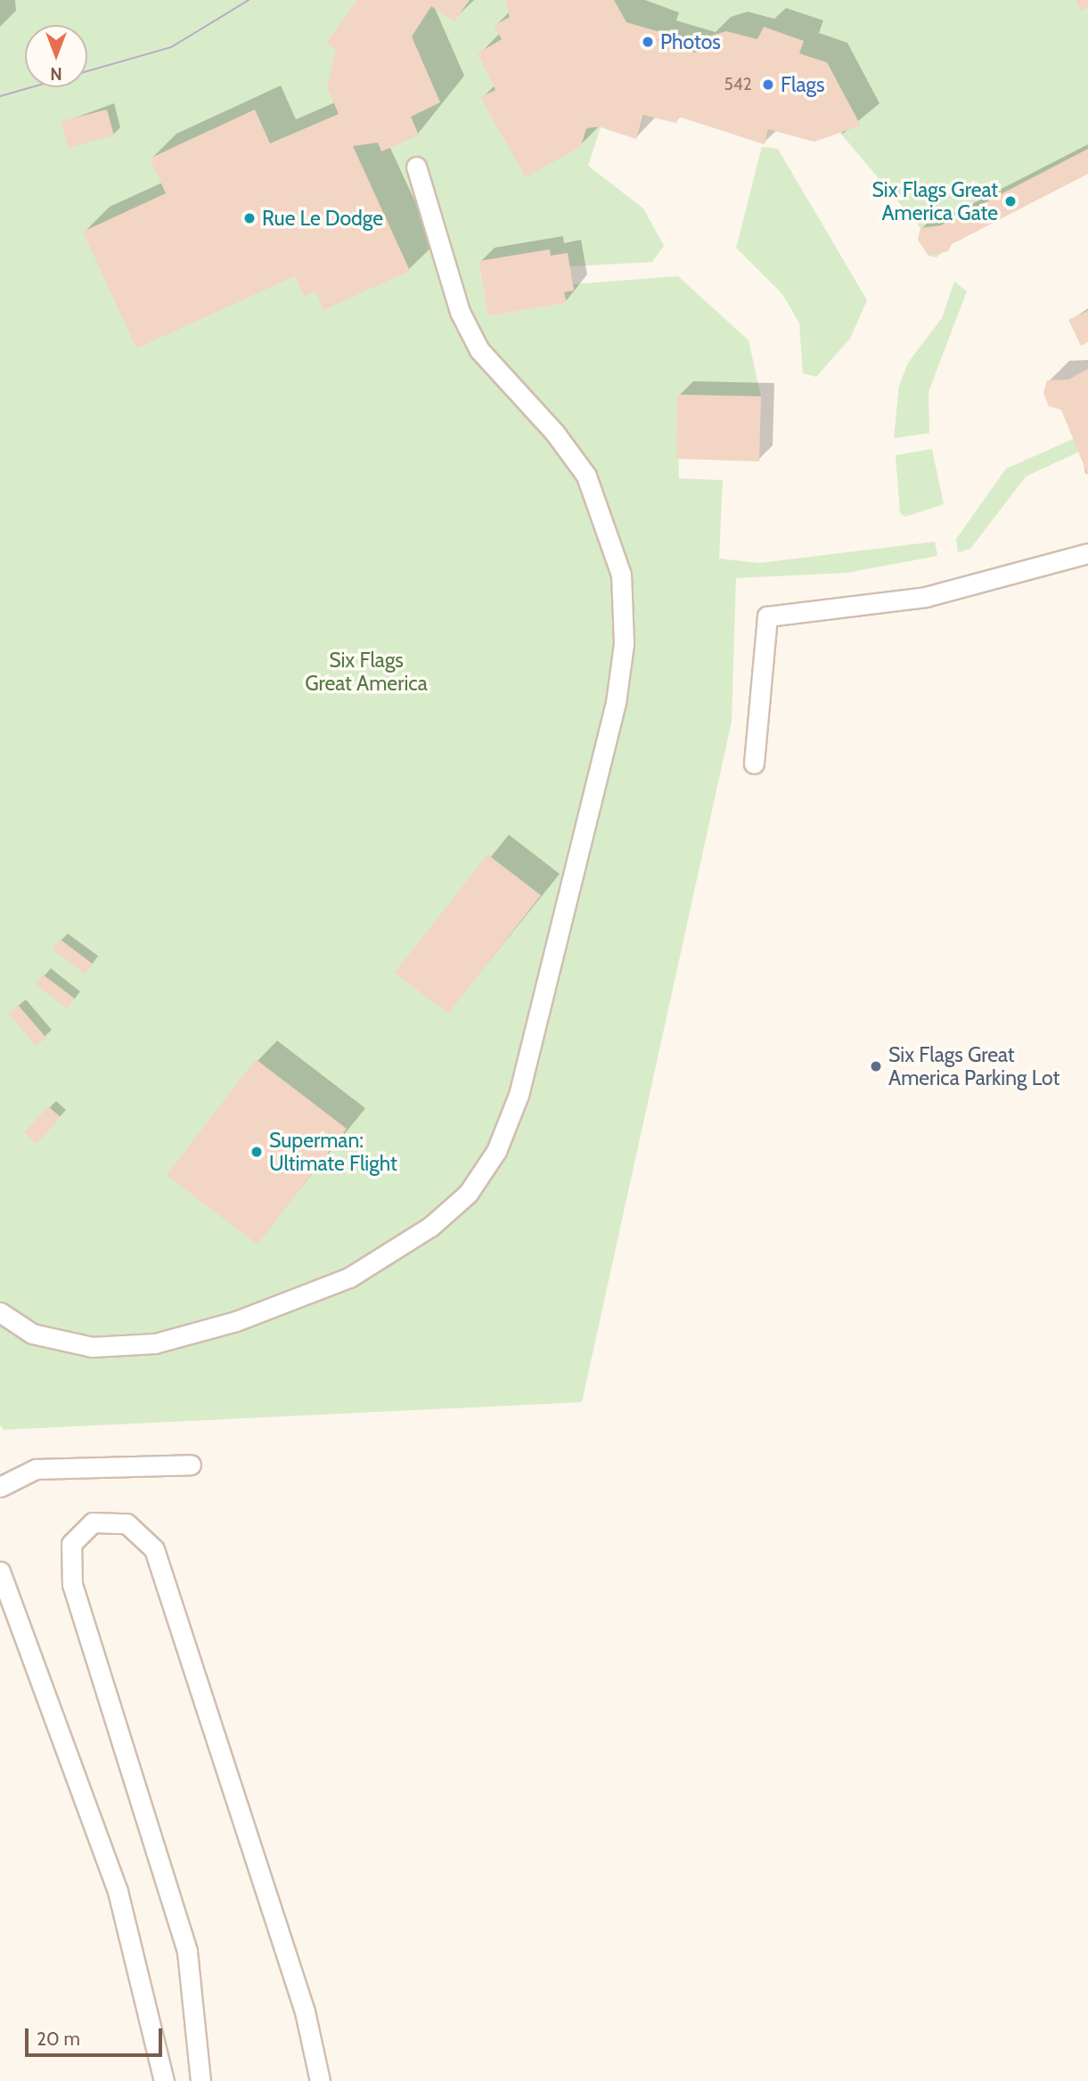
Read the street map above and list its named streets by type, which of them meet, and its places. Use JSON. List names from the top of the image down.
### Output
{
  "parks": ["Six Flags Great America"],
  "places": [
    "Photos",
    "Flags",
    "Six Flags Great America Gate",
    "Rue Le Dodge",
    "Six Flags Great America Parking Lot",
    "Superman: Ultimate Flight"
  ],
  "house_numbers": ["542"],
  "scale_bar": "20 m",
  "north": "bottom"
}
